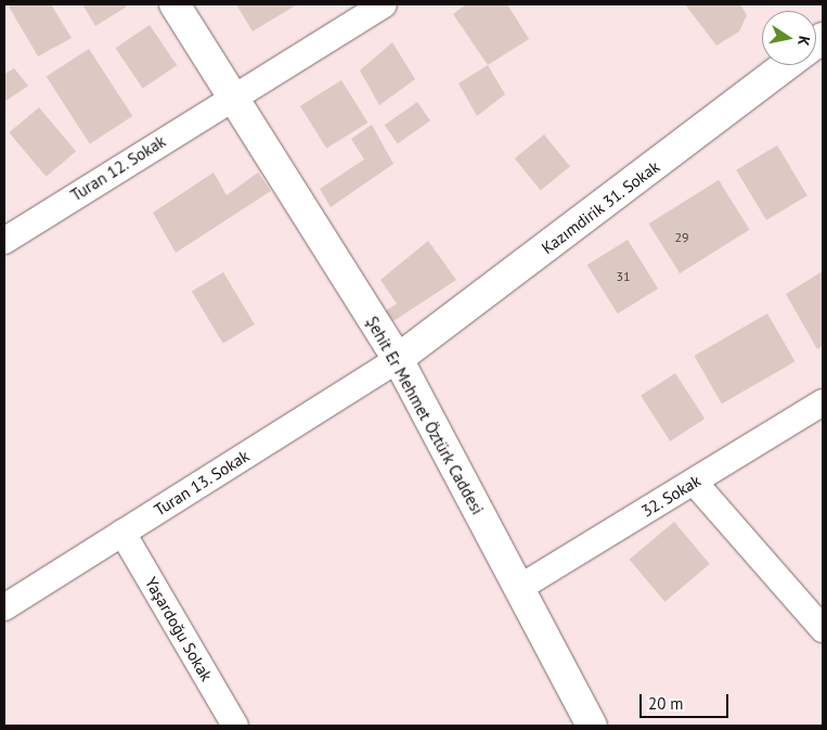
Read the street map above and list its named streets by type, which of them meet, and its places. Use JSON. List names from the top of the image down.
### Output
{
  "streets": {
    "street": [
      "Turan 12. Sokak",
      "Kazımdirik 31. Sokak",
      "Şehit Er Mehmet Öztürk Caddesi",
      "Turan 13. Sokak",
      "32. Sokak",
      "Yaşardoğu Sokak"
    ]
  },
  "crossings": [
    ["Turan 12. Sokak", "Şehit Er Mehmet Öztürk Caddesi"],
    ["Kazımdirik 31. Sokak", "Şehit Er Mehmet Öztürk Caddesi"],
    ["Kazımdirik 31. Sokak", "Turan 13. Sokak"],
    ["Şehit Er Mehmet Öztürk Caddesi", "Turan 13. Sokak"],
    ["Şehit Er Mehmet Öztürk Caddesi", "32. Sokak"],
    ["Turan 13. Sokak", "Yaşardoğu Sokak"]
  ],
  "house_numbers": ["29", "31"],
  "scale_bar": "20 m",
  "north": "right"
}
